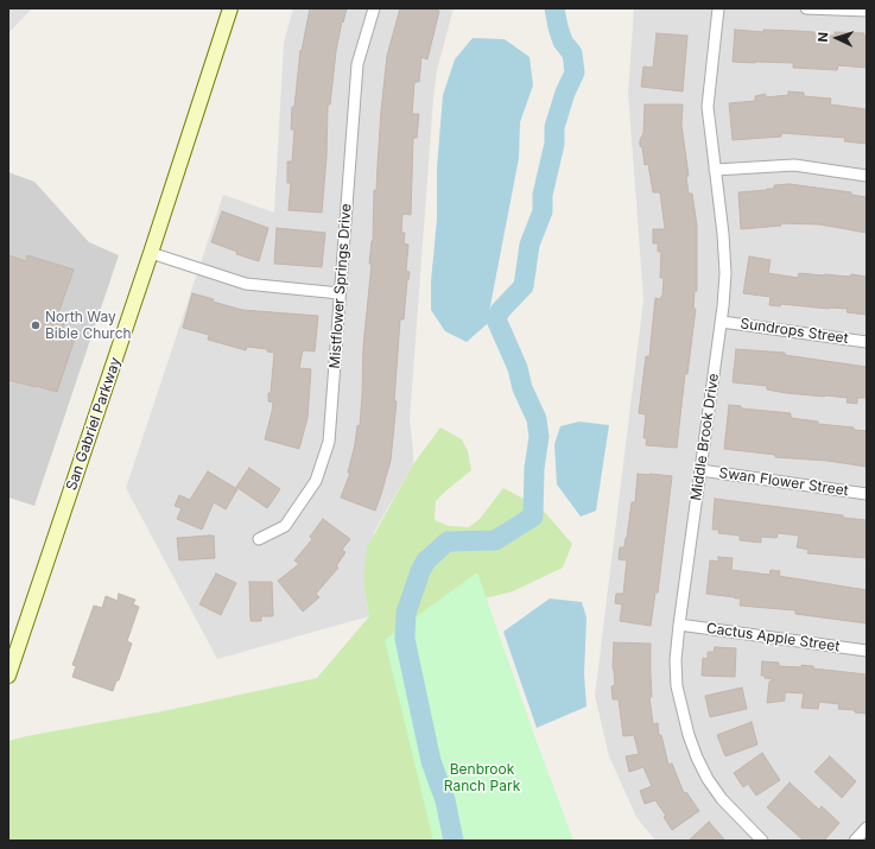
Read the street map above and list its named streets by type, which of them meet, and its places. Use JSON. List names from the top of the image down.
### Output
{
  "streets": {
    "street": [
      "Mistflower Springs Drive",
      "Sundrops Street",
      "San Gabriel Parkway",
      "Middle Brook Drive",
      "Swan Flower Street",
      "Cactus Apple Street"
    ]
  },
  "crossings": [
    ["Sundrops Street", "Middle Brook Drive"],
    ["Middle Brook Drive", "Swan Flower Street"],
    ["Middle Brook Drive", "Cactus Apple Street"]
  ],
  "parks": ["Benbrook Ranch Park"],
  "places": ["North Way Bible Church"],
  "north": "left"
}
